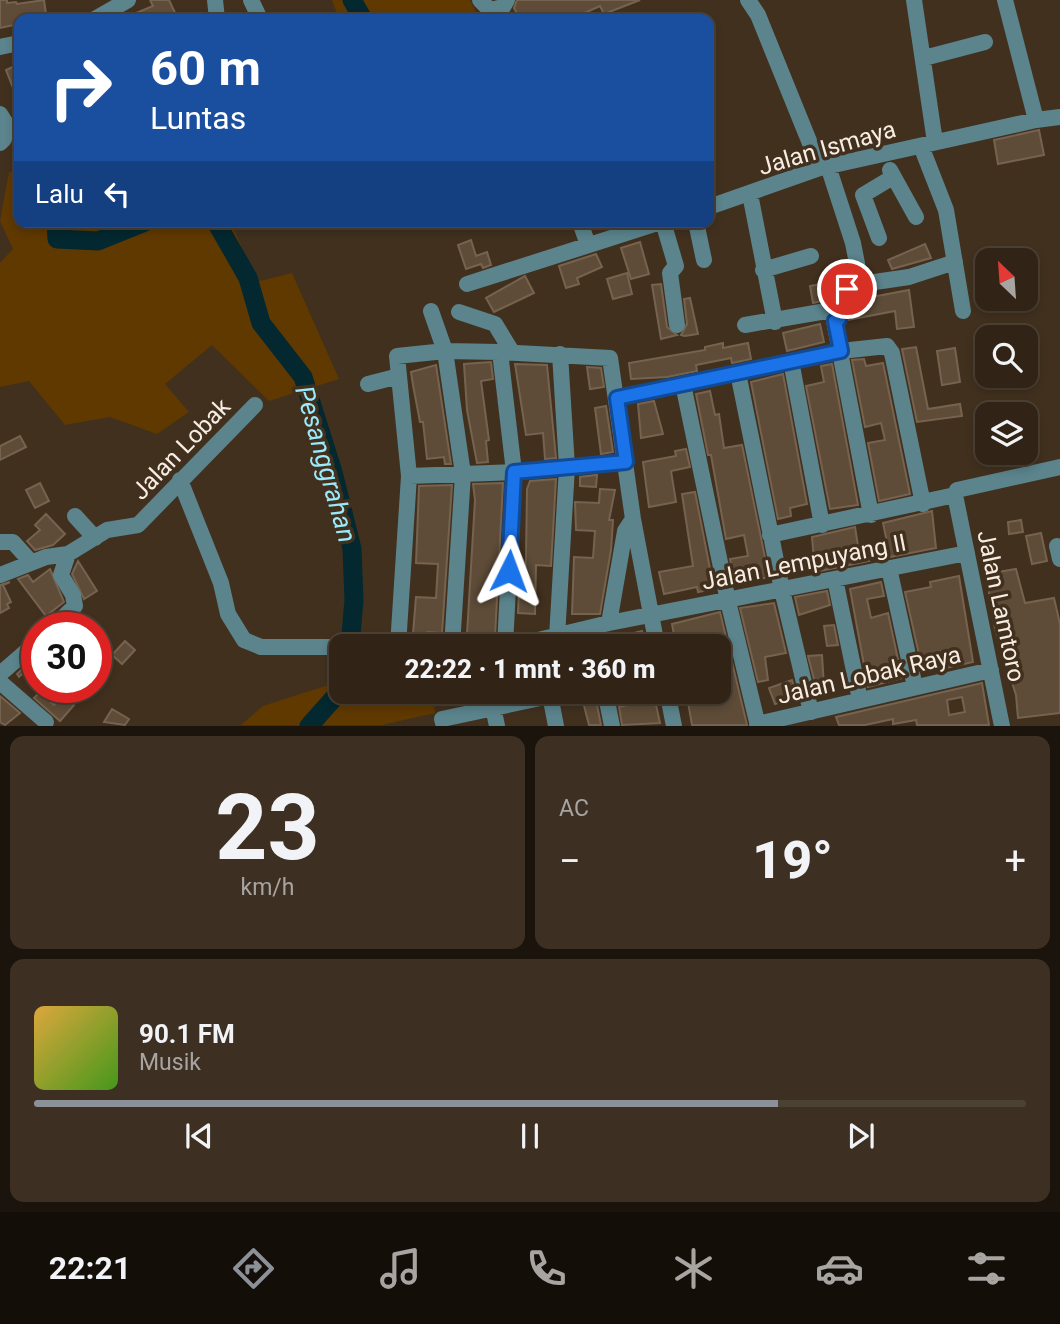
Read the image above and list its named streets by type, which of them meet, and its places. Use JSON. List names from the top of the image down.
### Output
{
  "streets": {
    "street": [
      "Jalan Ismaya",
      "Jalan Lobak",
      "Jalan Lempuyang II",
      "Jalan Lamtoro",
      "Jalan Lobak Raya"
    ]
  },
  "crossings": [
    ["Jalan Lempuyang II", "Jalan Lamtoro"],
    ["Jalan Lamtoro", "Jalan Lobak Raya"]
  ],
  "water": ["Pesanggrahan"],
  "north": "top left",
  "page": {
    "turn": ["60 m", "Luntas"],
    "then": "Lalu",
    "limit": "30",
    "trip": "22:22 · 1 mnt · 360 m",
    "tile": [
      ["23", "km/h"],
      "AC"
    ],
    "heat": ["−", "19°", "+"],
    "song": ["90.1 FM", "Musik"],
    "tabs": "22:21"
  }
}
